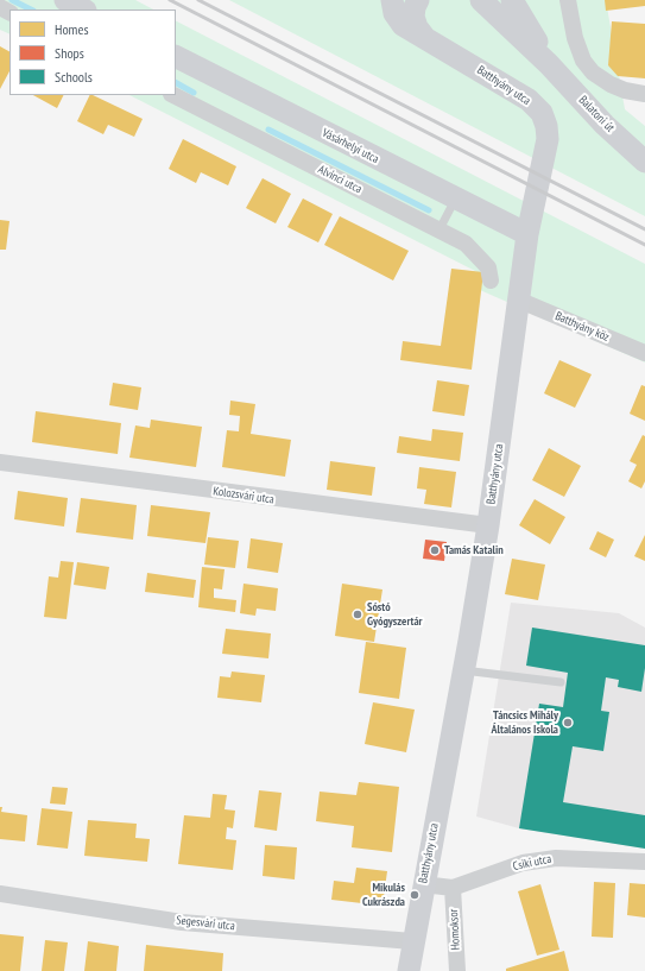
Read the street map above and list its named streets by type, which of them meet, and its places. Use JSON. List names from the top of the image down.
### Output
{
  "streets": {
    "street": [
      "Batthyány utca",
      "Balatoni út",
      "Vásárhelyi utca",
      "Alvinci utca",
      "Batthyány köz",
      "Kolozsvári utca",
      "Csiki utca",
      "Segesvári utca",
      "Homoksor"
    ]
  },
  "crossings": [
    ["Batthyány utca", "Vásárhelyi utca"],
    ["Batthyány utca", "Batthyány köz"],
    ["Batthyány utca", "Kolozsvári utca"],
    ["Batthyány utca", "Csiki utca"],
    ["Batthyány utca", "Segesvári utca"],
    ["Csiki utca", "Homoksor"]
  ],
  "places": [
    "Tamás Katalin",
    "Sóstó Gyógyszertár",
    "Táncsics Mihály Általános Iskola",
    "Mikulás Cukrászda"
  ],
  "legend": ["Homes", "Shops", "Schools"]
}
